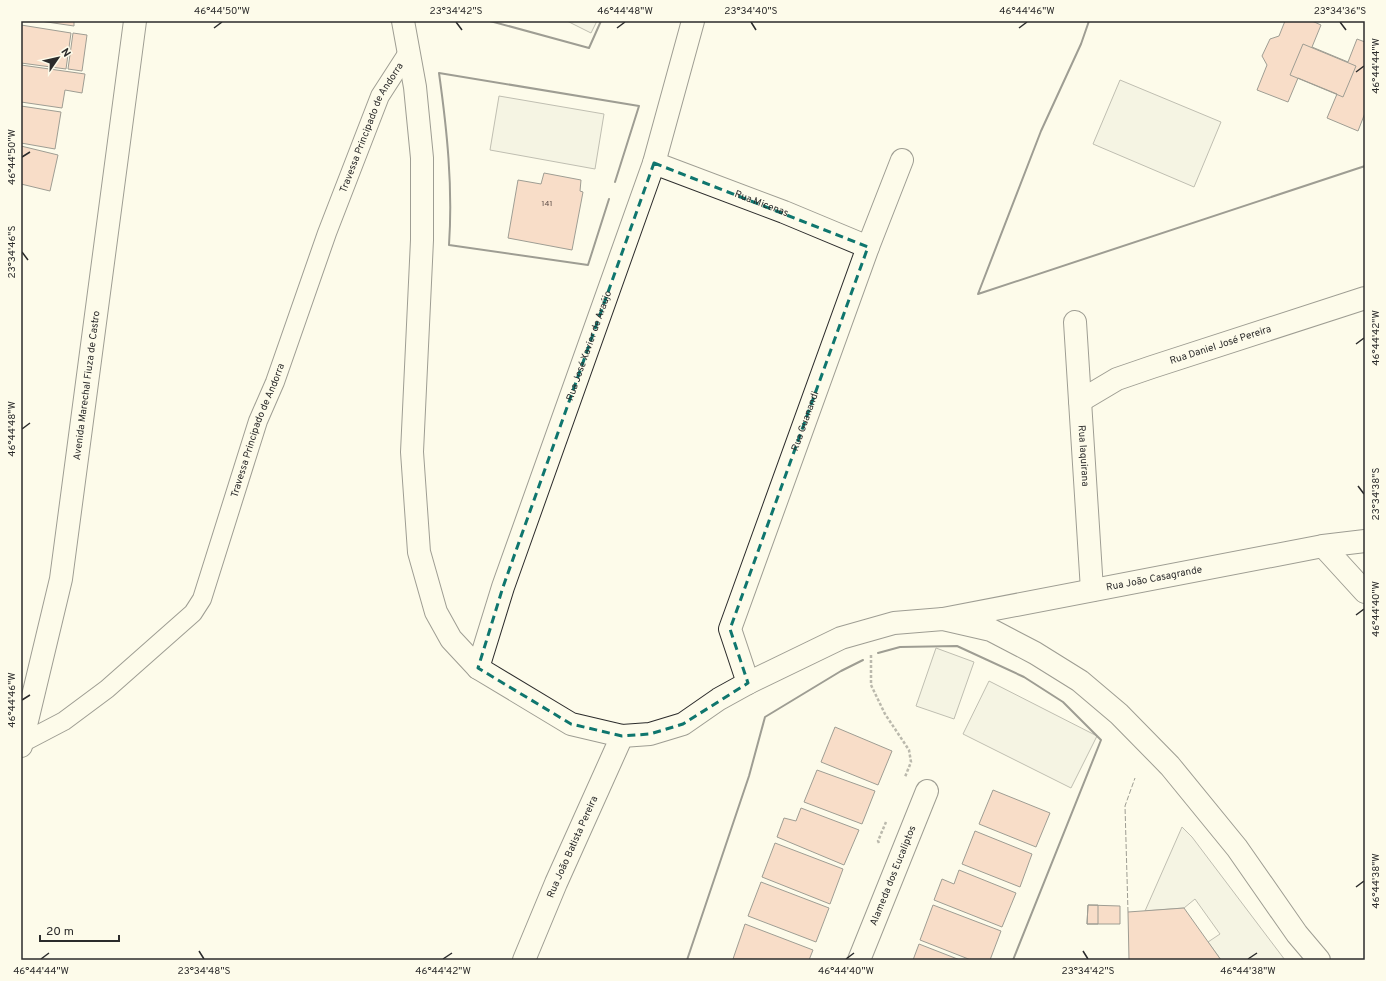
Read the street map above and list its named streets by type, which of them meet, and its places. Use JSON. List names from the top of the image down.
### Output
{
  "streets": {
    "street": [
      "Travessa Principado de Andorra",
      "Rua Micenas",
      "Rua Daniel José Pereira",
      "Rua José Xavier de Araújo",
      "Avenida Marechal Fiuza de Castro",
      "Rua Guanandi",
      "Rua Iaquirana",
      "Rua João Casagrande",
      "Rua João Batista Pereira",
      "Alameda dos Eucaliptos"
    ]
  },
  "crossings": [
    ["Travessa Principado de Andorra", "Avenida Marechal Fiuza de Castro"],
    ["Rua Micenas", "Rua José Xavier de Araújo"],
    ["Rua Micenas", "Rua Guanandi"],
    ["Rua Daniel José Pereira", "Rua Iaquirana"],
    ["Rua Iaquirana", "Rua João Casagrande"]
  ],
  "house_numbers": ["141"],
  "scale_bar": "20 m",
  "north": "top right",
  "coordinates": [
    "46°44'50\"W",
    "23°34'42\"S",
    "46°44'48\"W",
    "23°34'40\"S",
    "46°44'46\"W",
    "23°34'36\"S",
    "46°44'44\"W",
    "23°34'46\"S",
    "46°44'42\"W",
    "23°34'38\"S",
    "46°44'40\"W",
    "46°44'38\"W",
    "23°34'48\"S"
  ]
}
